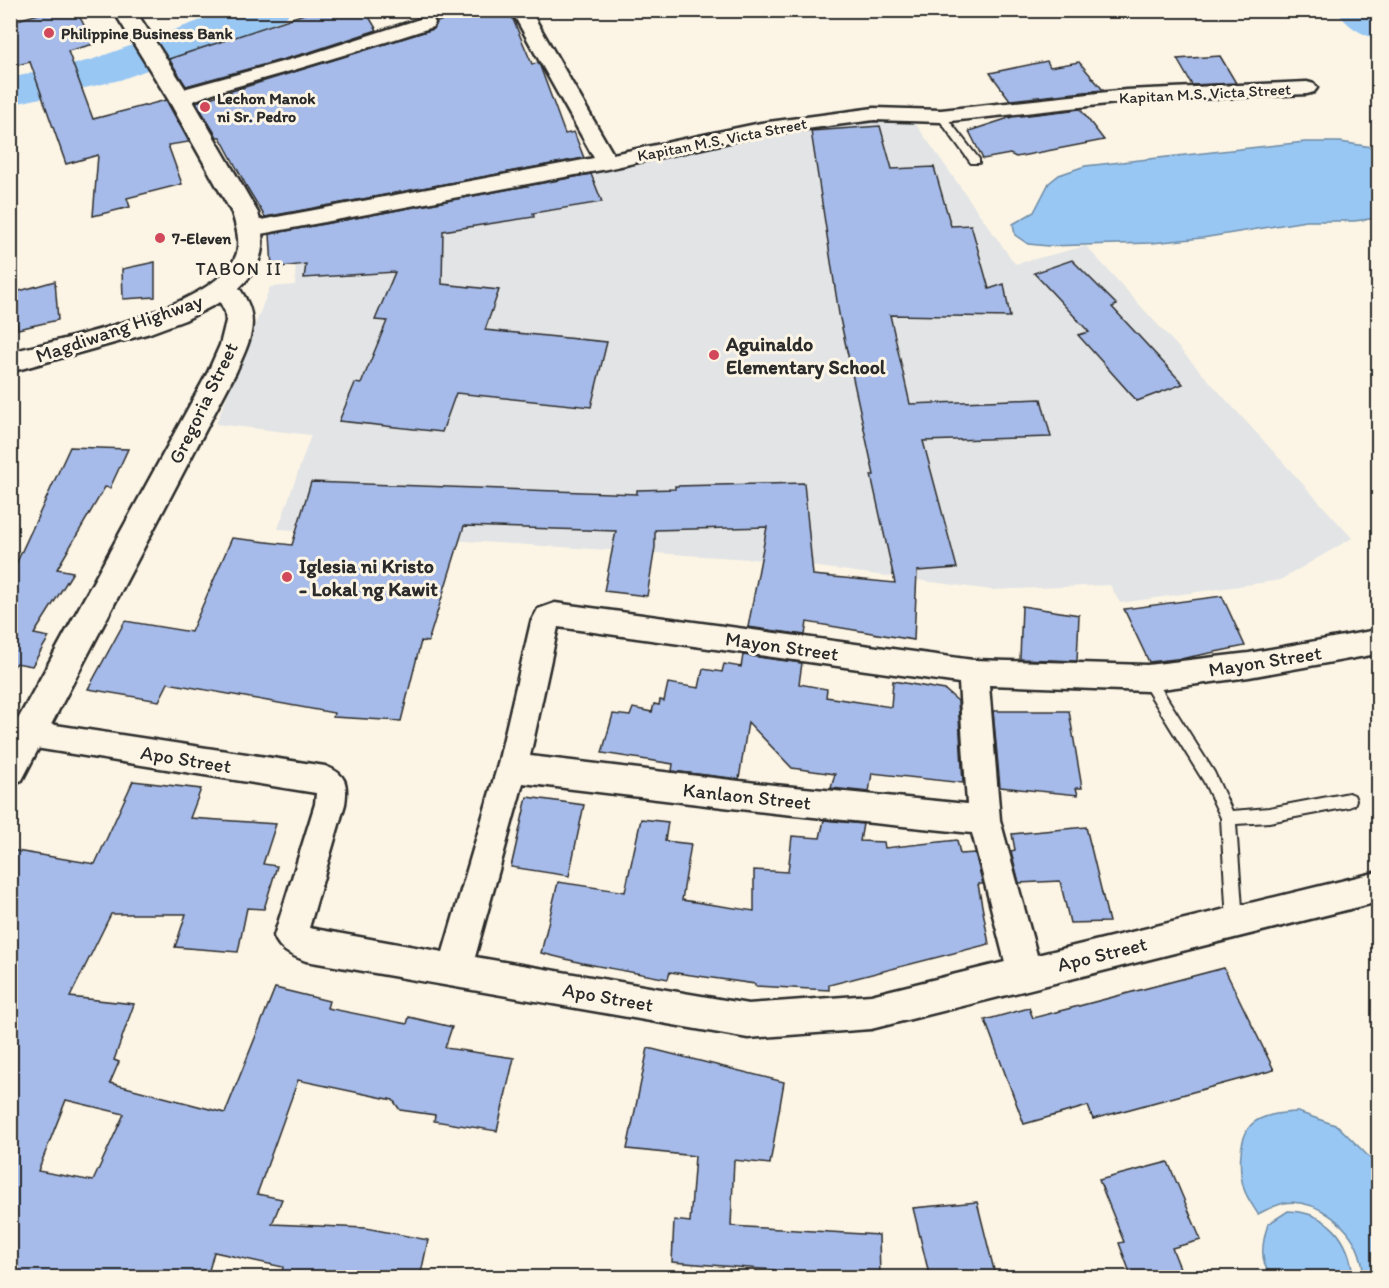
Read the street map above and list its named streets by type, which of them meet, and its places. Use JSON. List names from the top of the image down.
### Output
{
  "streets": {
    "main road": ["Magdiwang Highway", "Gregoria Street"],
    "street": [
      "Kapitan M.S. Victa Street",
      "Mayon Street",
      "Apo Street",
      "Kanlaon Street"
    ]
  },
  "crossings": [
    ["Magdiwang Highway", "Gregoria Street"],
    ["Gregoria Street", "Apo Street"],
    ["Mayon Street", "Apo Street"],
    ["Mayon Street", "Kanlaon Street"]
  ],
  "districts": ["TABON II"],
  "places": [
    "Philippine Business Bank",
    "Lechon Manok ni Sr. Pedro",
    "7-Eleven",
    "Aguinaldo Elementary School",
    "Iglesia ni Kristo - Lokal ng Kawit"
  ]
}
